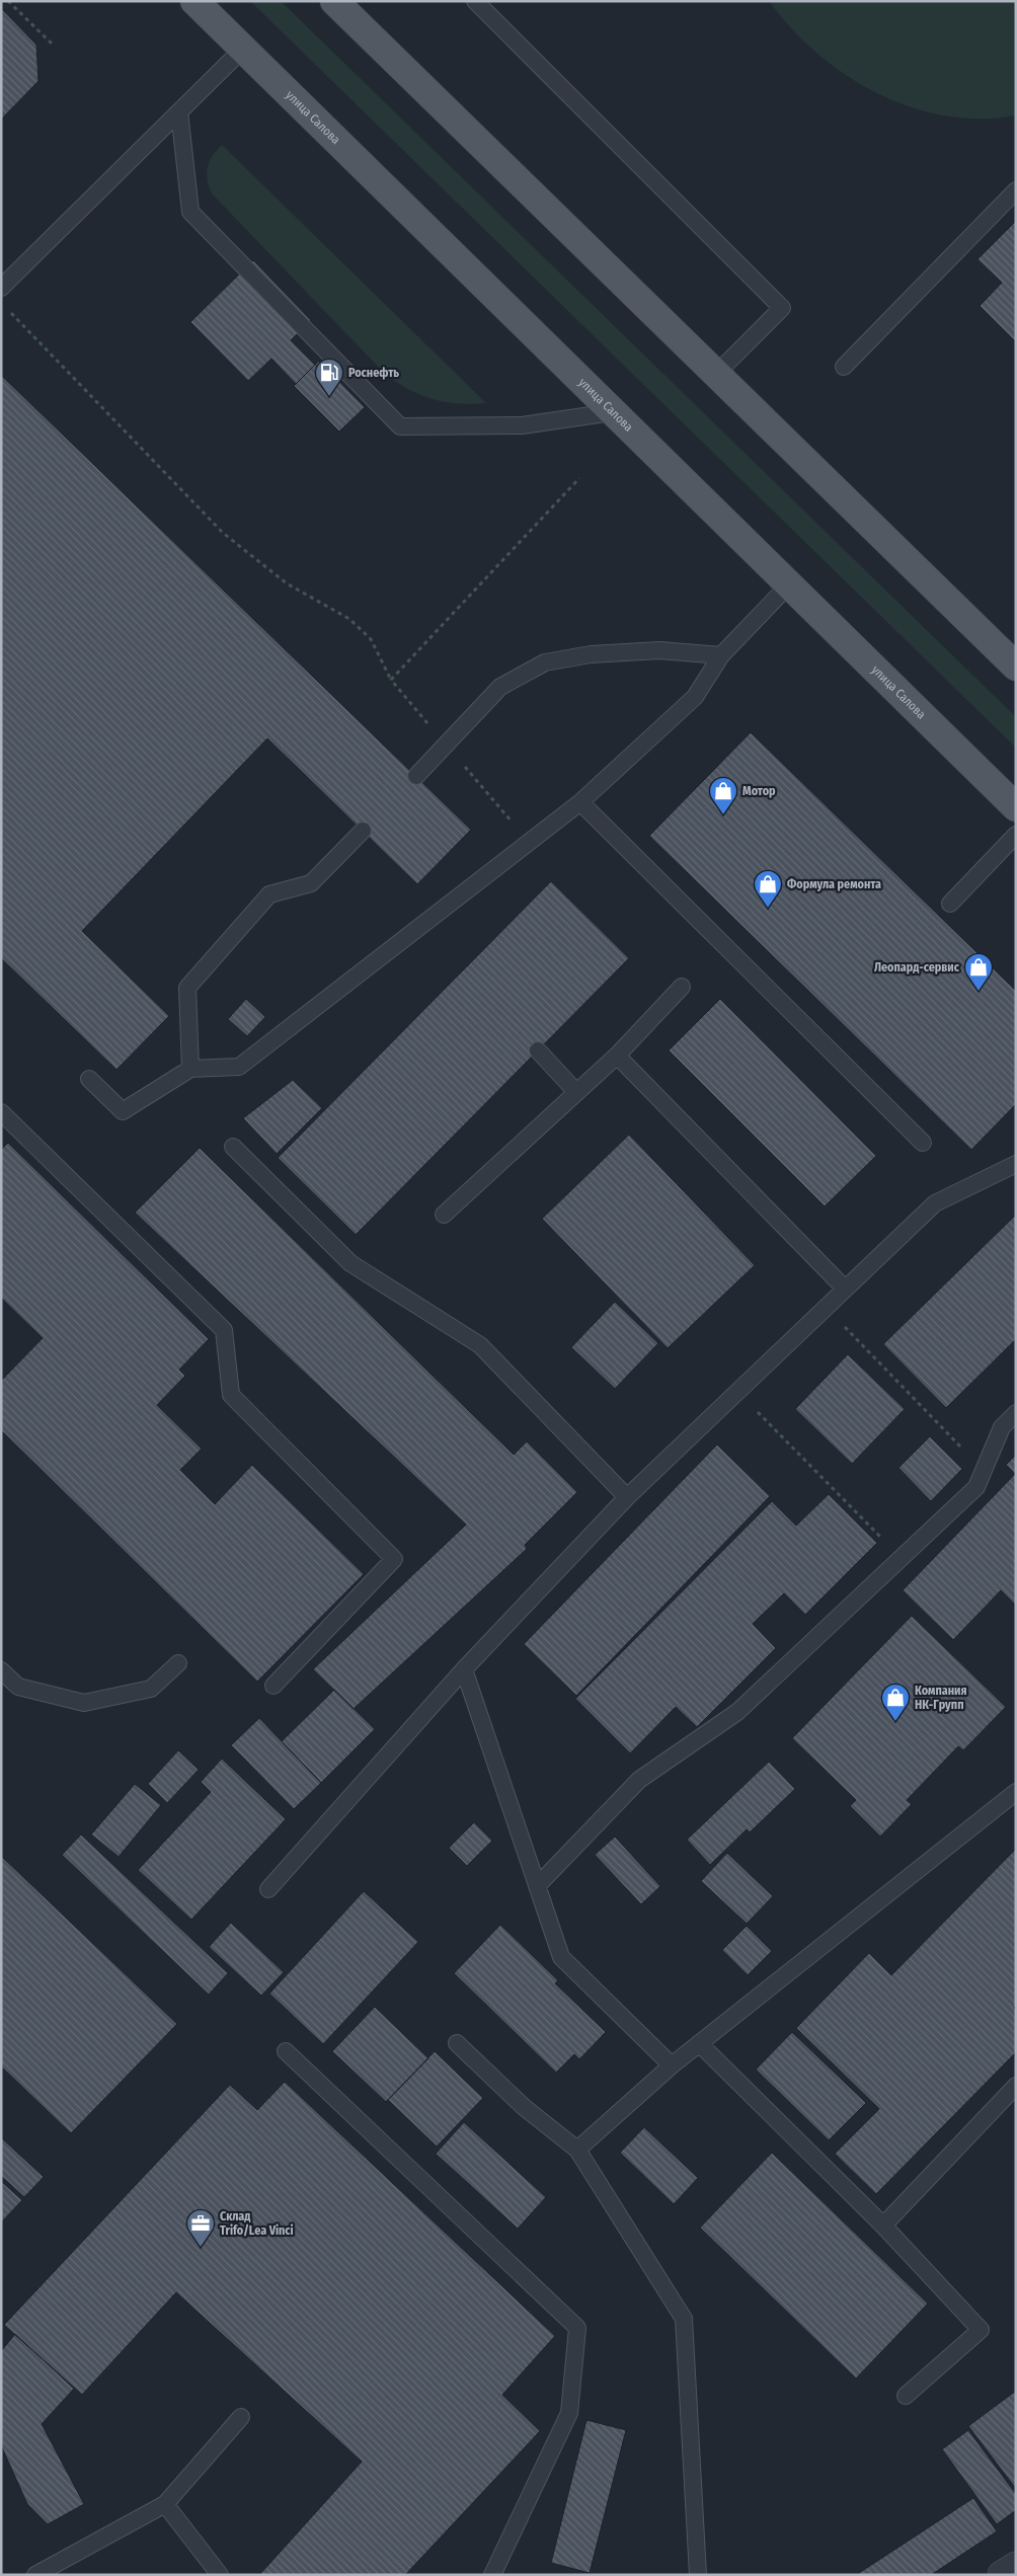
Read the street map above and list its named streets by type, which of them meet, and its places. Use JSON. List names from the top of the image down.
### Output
{
  "streets": {
    "main road": ["улица Салова"]
  },
  "places": {
    "fuel station": ["Роснефть"],
    "shop": [
      "Мотор",
      "Формула ремонта",
      "Леопард-сервис",
      "Компания НК-Групп"
    ],
    "office": ["Склад Trifo/Lea Vinci"]
  }
}
